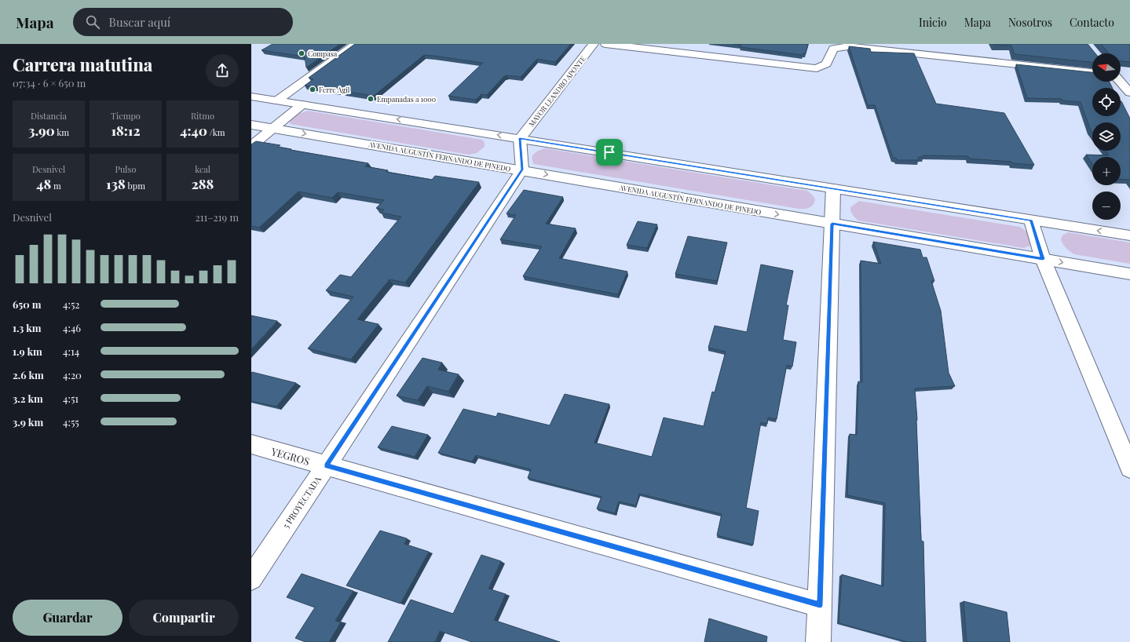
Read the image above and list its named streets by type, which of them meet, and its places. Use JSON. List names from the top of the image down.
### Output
{
  "streets": {
    "street": [
      "MAYOR LEANDRO APONTE",
      "AVENIDA AUGUSTÍN FERNANDO DE PINEDO",
      "YEGROS",
      "5 PROYECTADA"
    ]
  },
  "crossings": [
    ["AVENIDA AUGUSTÍN FERNANDO DE PINEDO", "5 PROYECTADA"],
    ["YEGROS", "5 PROYECTADA"]
  ],
  "places": ["Compasa", "Ferre Agil", "Empanadas a 1000"],
  "north": "left",
  "page": {
    "header": "Mapa",
    "search": "Buscar aquí",
    "nav": [
      "Inicio",
      "Mapa",
      "Nosotros",
      "Contacto"
    ],
    "heading": ["Carrera matutina", "07:34 · 6 × 650 m"],
    "map_buttons": ["+", "−"],
    "stats": [
      ["Distancia", "3.90 km"],
      ["Tiempo", "18:12"],
      ["Ritmo", "4:40 /km"],
      ["Desnivel", "48 m"],
      ["Pulso", "138 bpm"],
      ["kcal", "288"]
    ],
    "chart": ["Desnivel", "211–219 m"],
    "list": [
      {
        "name": "650 m",
        "note": "4:52"
      },
      {
        "name": "1.3 km",
        "note": "4:46"
      },
      {
        "name": "1.9 km",
        "note": "4:14"
      },
      {
        "name": "2.6 km",
        "note": "4:20"
      },
      {
        "name": "3.2 km",
        "note": "4:51"
      },
      {
        "name": "3.9 km",
        "note": "4:55"
      }
    ],
    "buttons": ["Guardar", "Compartir"]
  }
}
